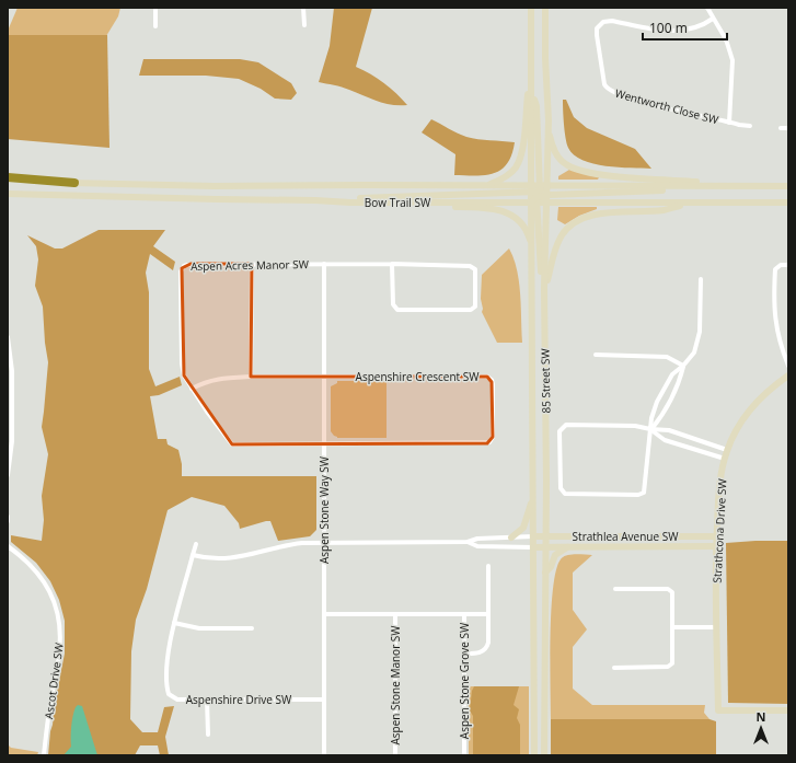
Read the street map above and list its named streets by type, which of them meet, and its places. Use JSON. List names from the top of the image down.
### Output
{
  "streets": {
    "main road": [
      "Bow Trail SW",
      "85 Street SW",
      "Strathcona Drive SW",
      "Strathlea Avenue SW"
    ],
    "street": [
      "Wentworth Close SW",
      "Aspen Acres Manor SW",
      "Aspenshire Crescent SW",
      "Aspen Stone Way SW",
      "Ascot Drive SW",
      "Aspen Stone Grove SW",
      "Aspen Stone Manor SW",
      "Aspenshire Drive SW"
    ]
  },
  "crossings": [
    ["Bow Trail SW", "85 Street SW"],
    ["Aspen Acres Manor SW", "Aspenshire Crescent SW"],
    ["Aspen Acres Manor SW", "Aspen Stone Way SW"],
    ["Aspenshire Crescent SW", "Aspen Stone Way SW"],
    ["85 Street SW", "Strathlea Avenue SW"],
    ["Aspen Stone Way SW", "Aspen Stone Grove SW"],
    ["Aspen Stone Way SW", "Aspenshire Drive SW"],
    ["Strathcona Drive SW", "Strathlea Avenue SW"],
    ["Aspen Stone Grove SW", "Aspen Stone Manor SW"]
  ],
  "scale_bar": "100 m",
  "north": "top"
}
